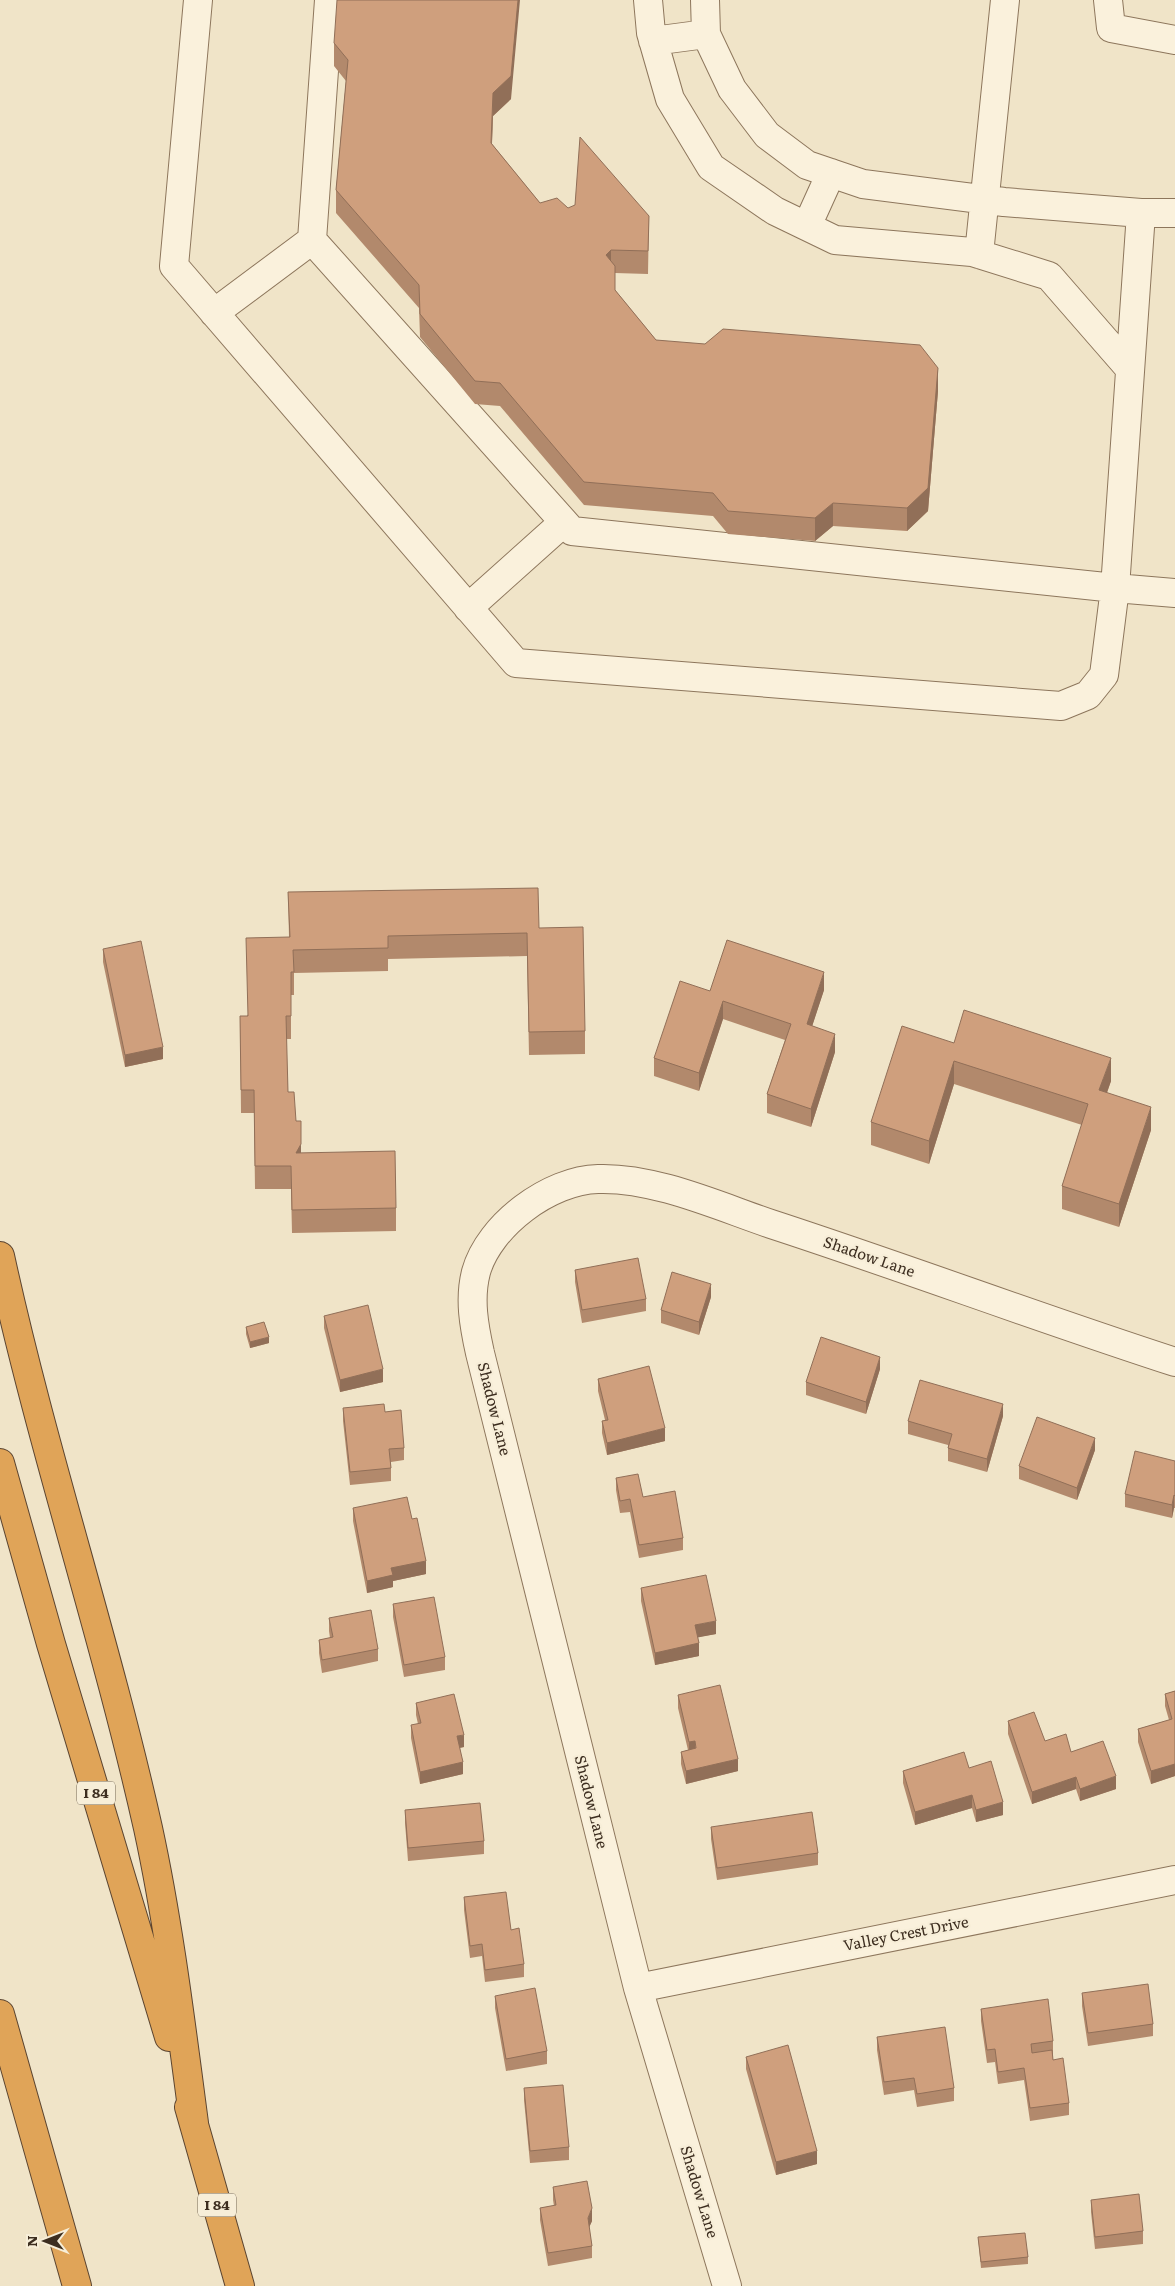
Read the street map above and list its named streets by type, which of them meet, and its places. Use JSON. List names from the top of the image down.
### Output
{
  "streets": {
    "highway": ["I 84"],
    "street": ["Shadow Lane", "Valley Crest Drive"]
  },
  "crossings": [
    ["Shadow Lane", "Valley Crest Drive"]
  ],
  "north": "left"
}
